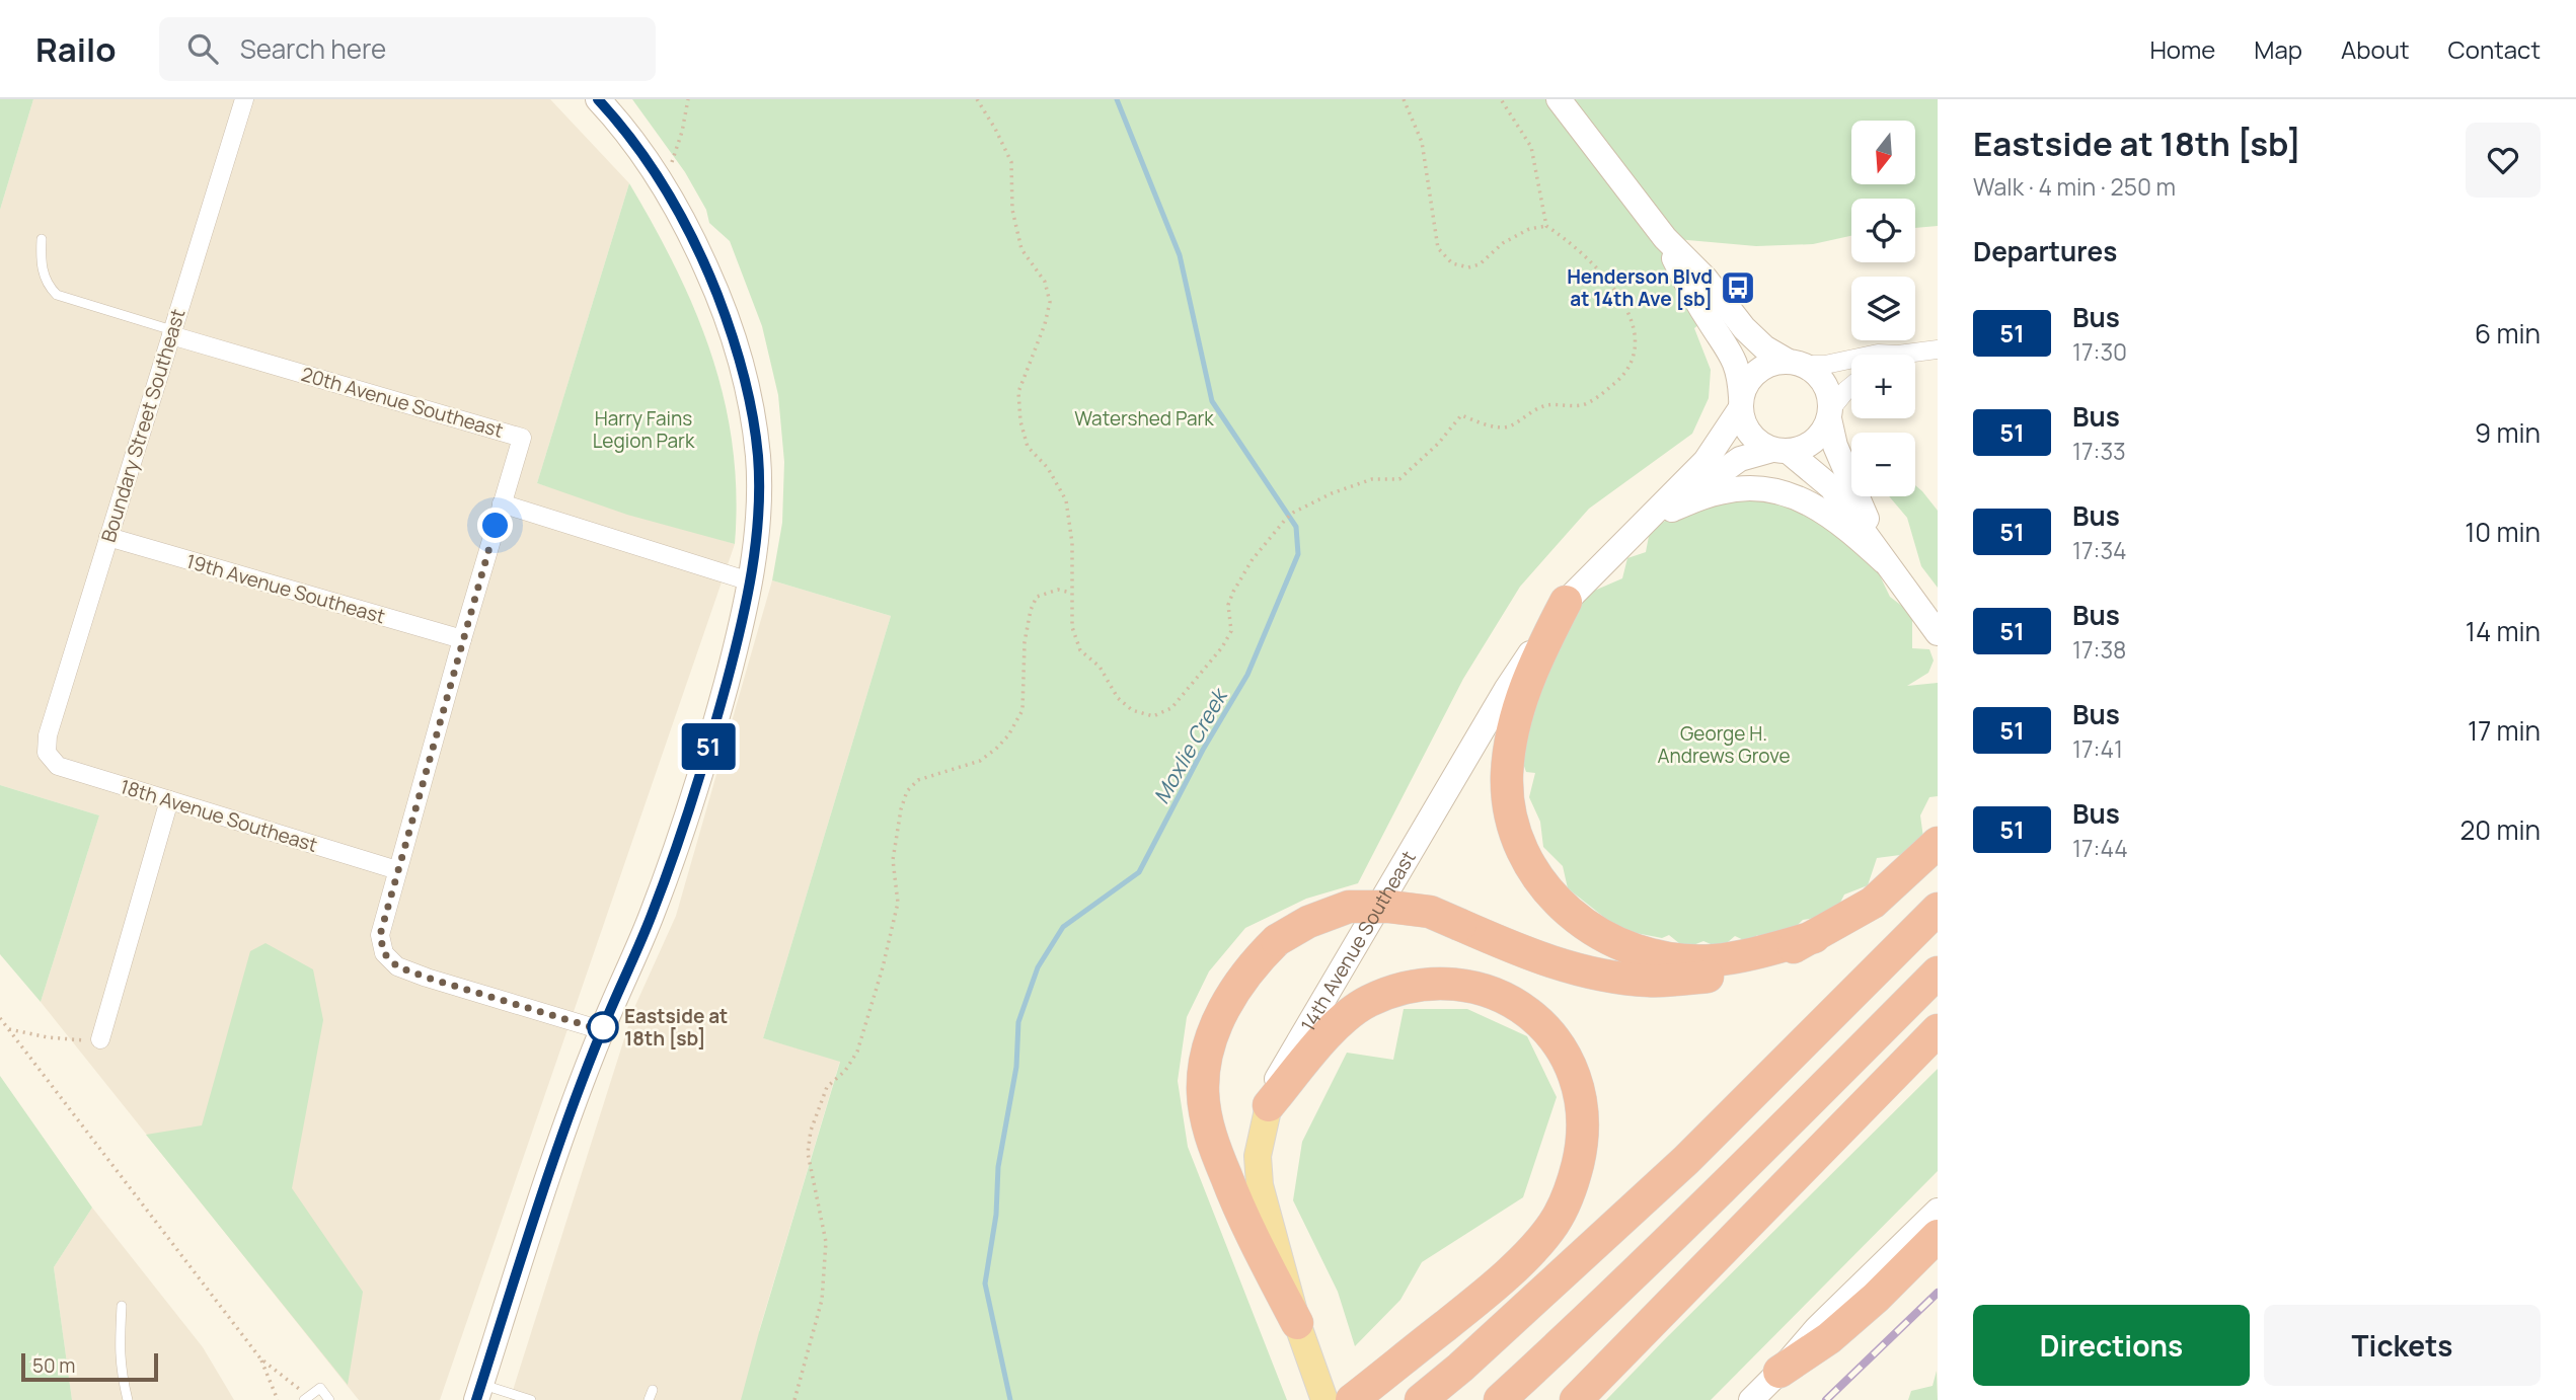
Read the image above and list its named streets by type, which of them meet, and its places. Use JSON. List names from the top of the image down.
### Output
{
  "streets": {
    "main road": ["14th Avenue Southeast"],
    "street": [
      "20th Avenue Southeast",
      "Boundary Street Southeast",
      "19th Avenue Southeast",
      "18th Avenue Southeast"
    ]
  },
  "crossings": [
    ["20th Avenue Southeast", "Boundary Street Southeast"],
    ["Boundary Street Southeast", "19th Avenue Southeast"],
    ["Boundary Street Southeast", "18th Avenue Southeast"]
  ],
  "water": ["Moxlie Creek"],
  "parks": ["Harry Fains Legion Park", "Watershed Park", "George H. Andrews Grove"],
  "places": {
    "bus stop": ["Henderson Blvd at 14th Ave [sb]"],
    "other": ["Eastside at 18th [sb]"]
  },
  "lines": ["bus line 51"],
  "scale_bar": "50 m",
  "north": "bottom",
  "page": {
    "header": "Railo",
    "search": "Search here",
    "nav": [
      "Home",
      "Map",
      "About",
      "Contact"
    ],
    "on_map": "51",
    "heading": [
      ["Eastside at 18th [sb]", "Walk · 4 min · 250 m"],
      "Departures"
    ],
    "map_buttons": ["+", "−"],
    "list": [
      {
        "mark": "51",
        "name": "Bus",
        "note": "17:30",
        "value": "6 min"
      },
      {
        "mark": "51",
        "name": "Bus",
        "note": "17:33",
        "value": "9 min"
      },
      {
        "mark": "51",
        "name": "Bus",
        "note": "17:34",
        "value": "10 min"
      },
      {
        "mark": "51",
        "name": "Bus",
        "note": "17:38",
        "value": "14 min"
      },
      {
        "mark": "51",
        "name": "Bus",
        "note": "17:41",
        "value": "17 min"
      },
      {
        "mark": "51",
        "name": "Bus",
        "note": "17:44",
        "value": "20 min"
      }
    ],
    "buttons": ["Directions", "Tickets"],
    "scale": "50 m"
  }
}
